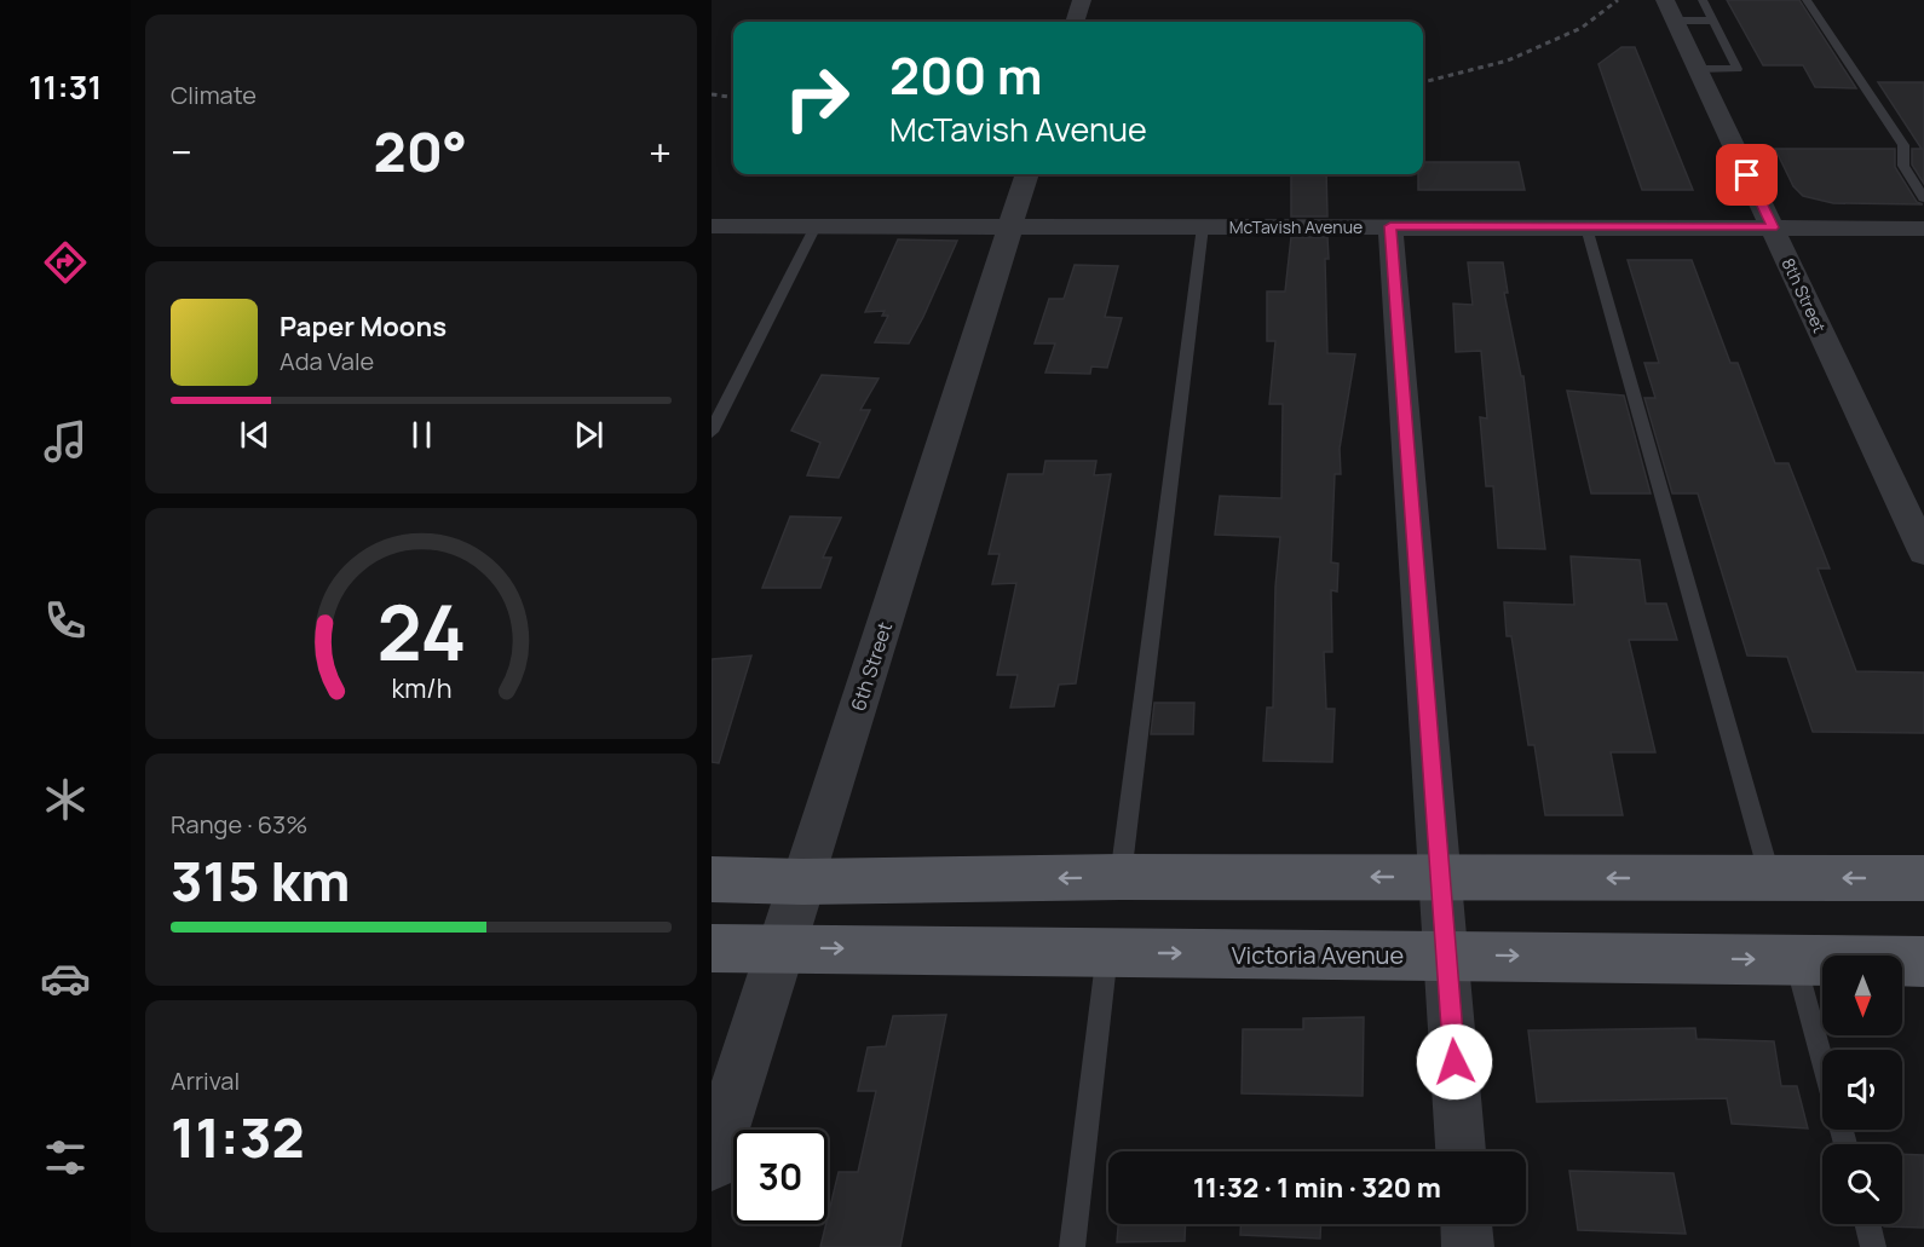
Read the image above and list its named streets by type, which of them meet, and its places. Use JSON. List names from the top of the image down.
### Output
{
  "streets": {
    "main road": ["Victoria Avenue"],
    "street": ["McTavish Avenue", "8th Street", "6th Street"]
  },
  "crossings": [
    ["McTavish Avenue", "8th Street"],
    ["McTavish Avenue", "6th Street"],
    ["6th Street", "Victoria Avenue"]
  ],
  "north": "bottom",
  "page": {
    "tabs": "11:31",
    "tile": [
      "Climate",
      ["Range · 63%", "315 km"],
      ["Arrival", "11:32"]
    ],
    "turn": ["200 m", "McTavish Avenue"],
    "heat": ["−", "20°", "+"],
    "song": ["Paper Moons", "Ada Vale"],
    "limit": "30",
    "trip": "11:32 · 1 min · 320 m",
    "gauge": ["24", "km/h"]
  }
}
